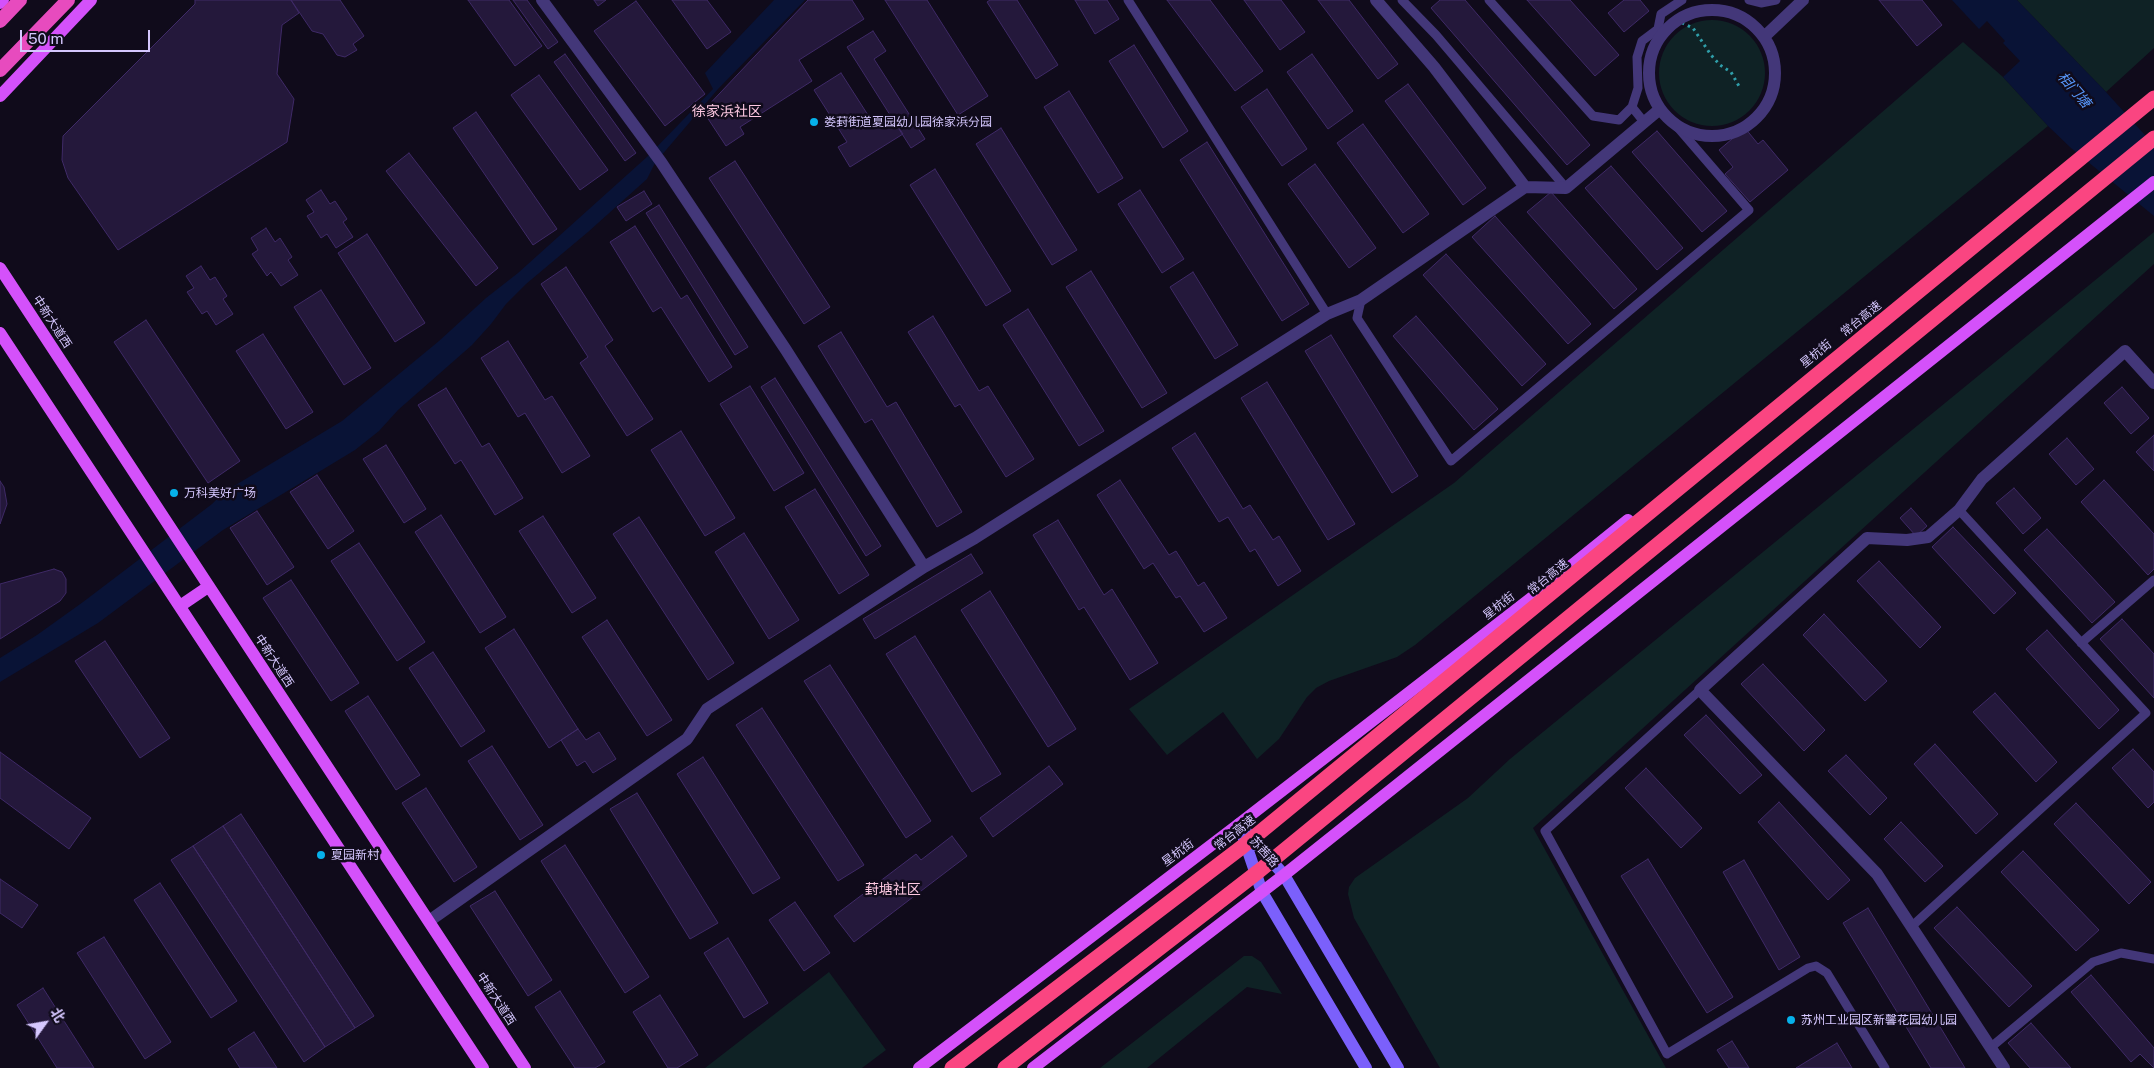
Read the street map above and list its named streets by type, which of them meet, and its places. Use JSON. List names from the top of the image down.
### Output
{
  "streets": {
    "highway": ["常台高速"],
    "main road": ["中新大道西", "星杭街", "苏茜路"]
  },
  "crossings": [
    ["星杭街", "苏茜路"]
  ],
  "districts": ["徐家浜社区", "葑塘社区"],
  "water": ["相门塘"],
  "places": [
    "娄葑街道夏园幼儿园徐家浜分园",
    "万科美好广场",
    "夏园新村",
    "苏州工业园区新馨花园幼儿园"
  ],
  "scale_bar": "50 m",
  "north": "top right"
}
